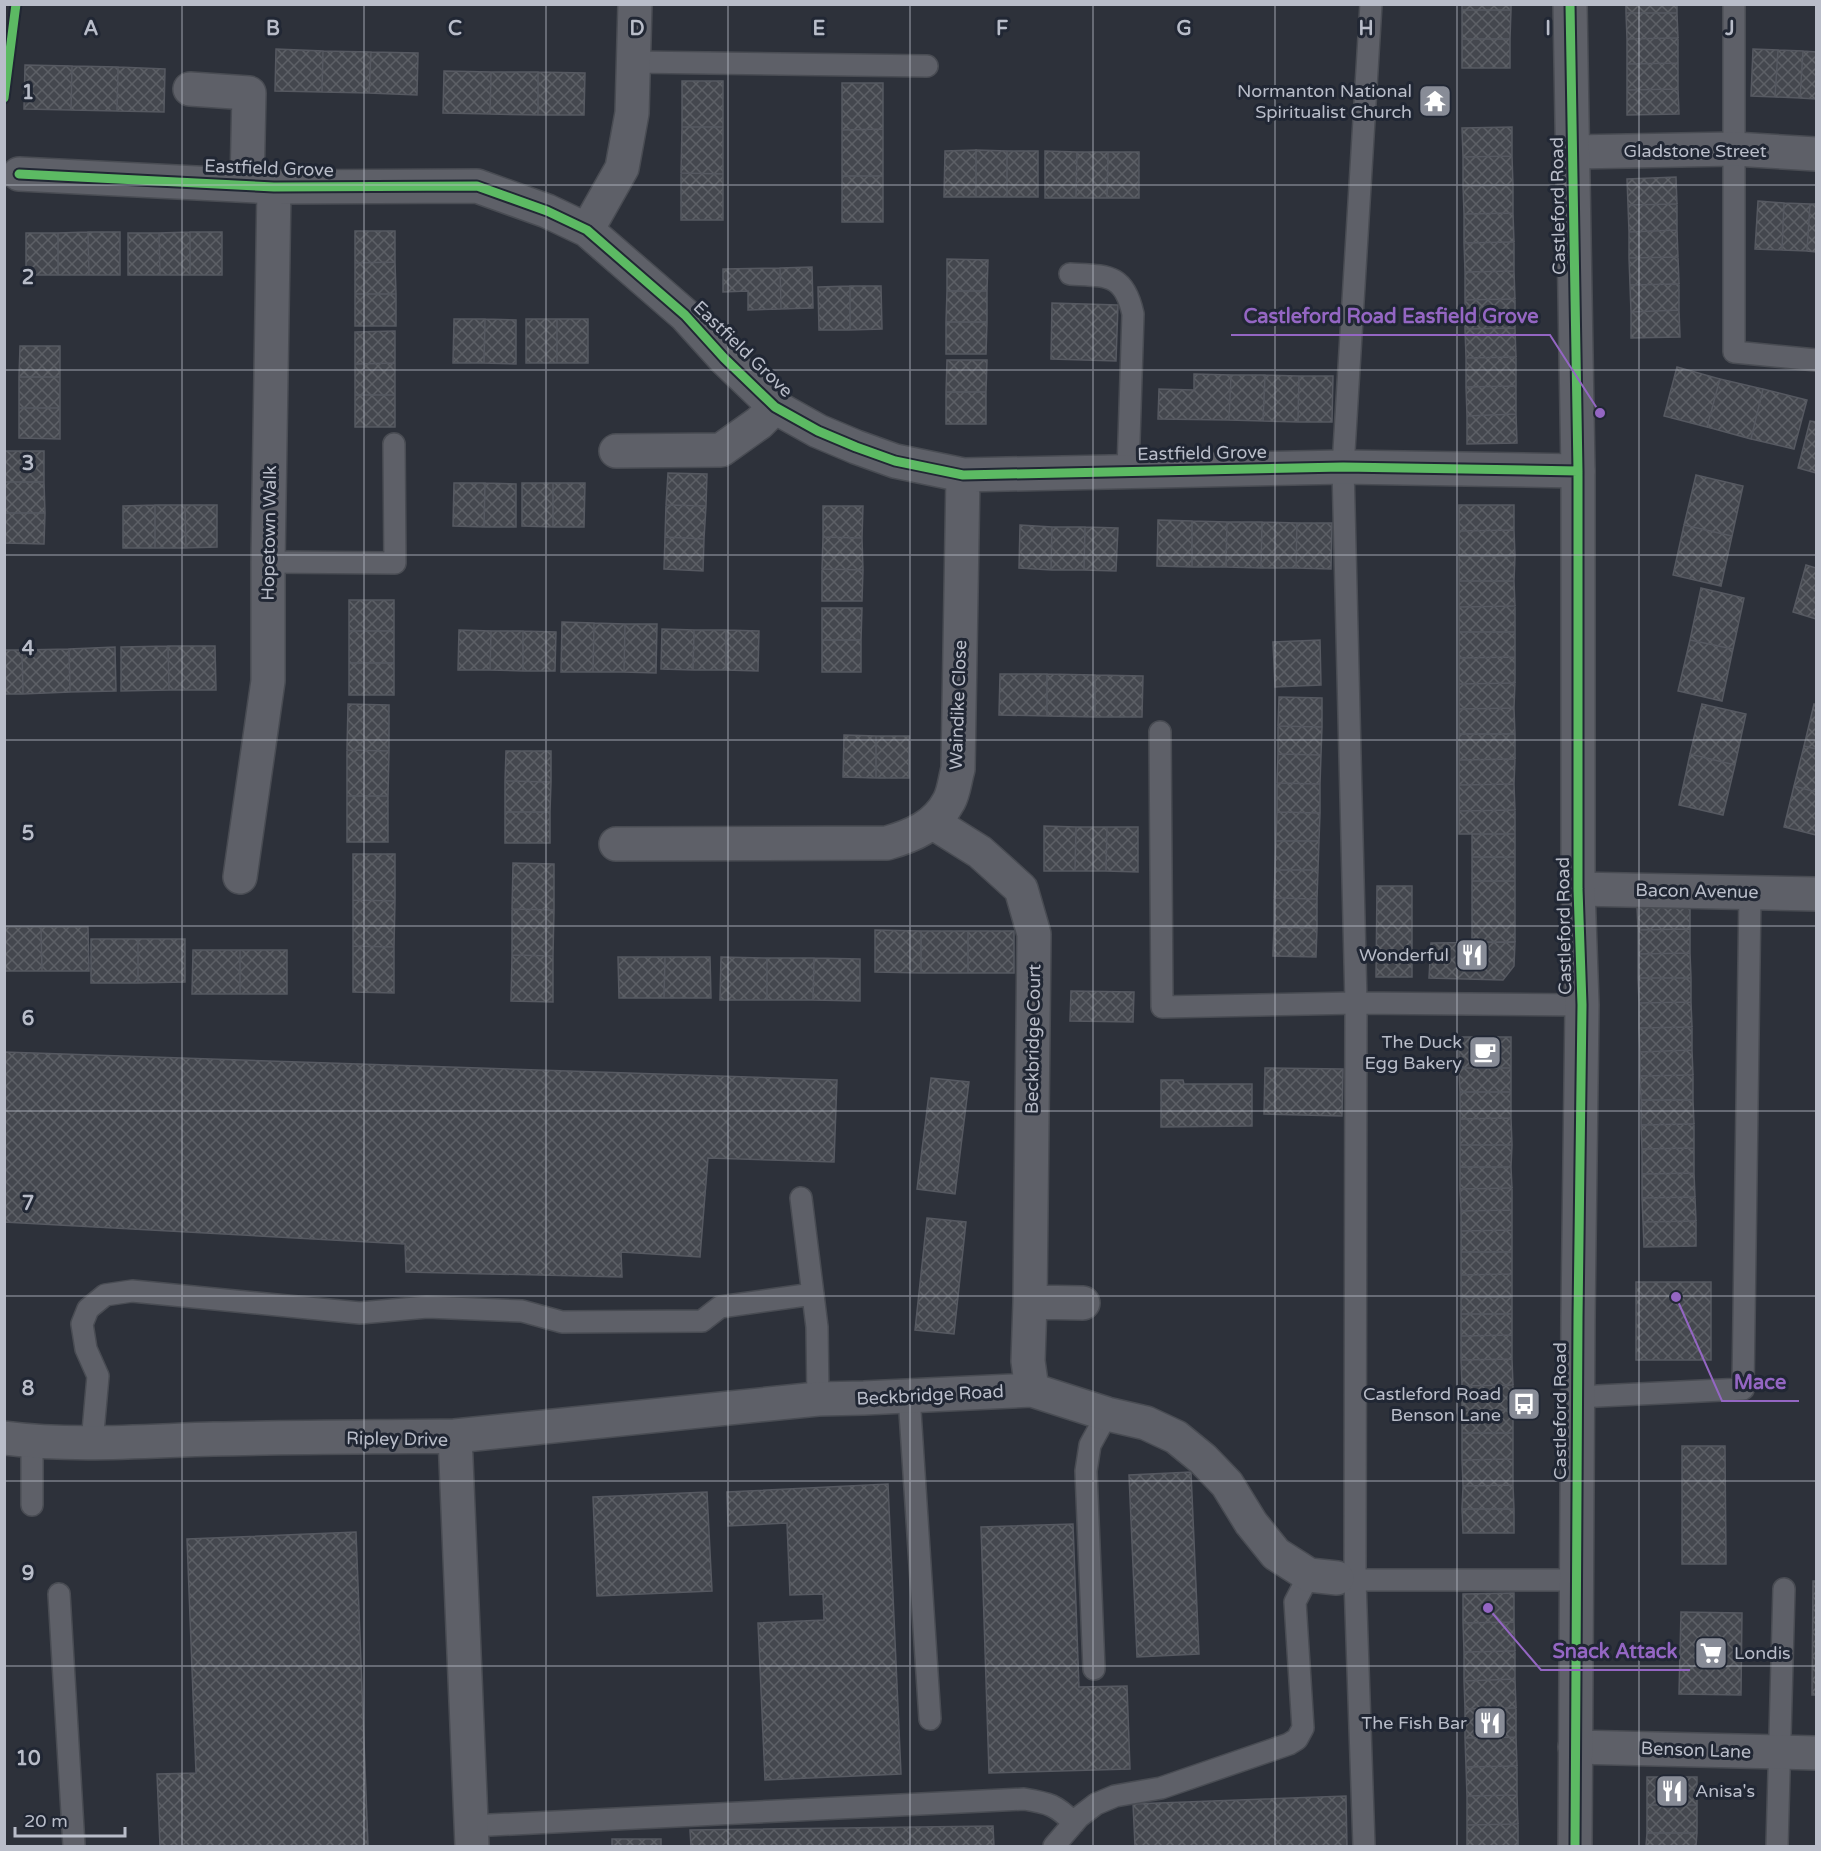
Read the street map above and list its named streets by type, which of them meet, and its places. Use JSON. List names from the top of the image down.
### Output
{
  "streets": {
    "street": [
      "Gladstone Street",
      "Eastfield Grove",
      "Castleford Road",
      "Hopetown Walk",
      "Waindike Close",
      "Bacon Avenue",
      "Beckbridge Court",
      "Beckbridge Road",
      "Ripley Drive",
      "Benson Lane"
    ]
  },
  "crossings": [
    ["Gladstone Street", "Castleford Road"],
    ["Eastfield Grove", "Castleford Road"],
    ["Eastfield Grove", "Hopetown Walk"],
    ["Eastfield Grove", "Waindike Close"],
    ["Castleford Road", "Bacon Avenue"],
    ["Castleford Road", "Benson Lane"],
    ["Waindike Close", "Beckbridge Court"],
    ["Beckbridge Court", "Beckbridge Road"],
    ["Beckbridge Road", "Ripley Drive"]
  ],
  "places": {
    "temple": ["Normanton National Spiritualist Church"],
    "other": ["Castleford Road Easfield Grove", "Mace", "Snack Attack"],
    "restaurant": ["Wonderful", "The Fish Bar", "Anisa's"],
    "cafe": ["The Duck Egg Bakery"],
    "bus stop": ["Castleford Road Benson Lane"],
    "supermarket": ["Londis"]
  },
  "scale_bar": "20 m",
  "grid": {
    "columns": [
      "A",
      "B",
      "C",
      "D",
      "E",
      "F",
      "G",
      "H",
      "I",
      "J"
    ],
    "rows": [
      "1",
      "2",
      "3",
      "4",
      "5",
      "6",
      "7",
      "8",
      "9",
      "10"
    ]
  }
}
